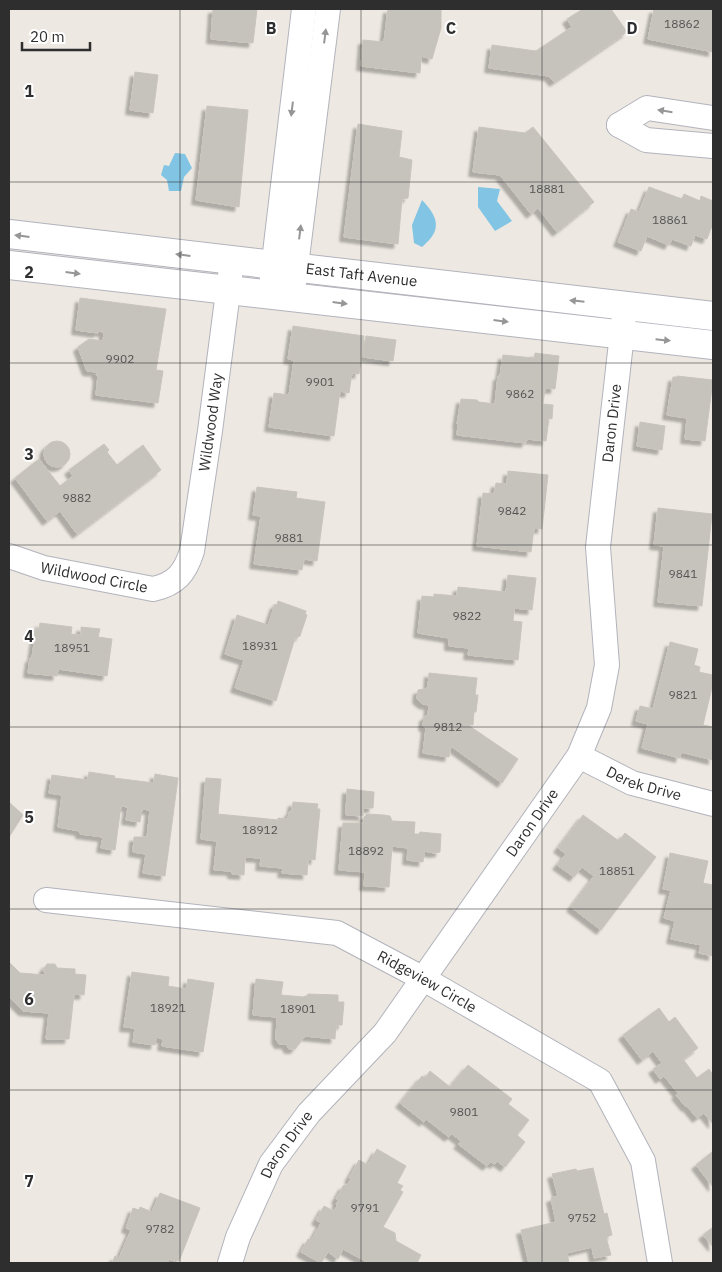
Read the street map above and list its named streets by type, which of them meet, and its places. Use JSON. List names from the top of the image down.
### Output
{
  "streets": {
    "street": [
      "East Taft Avenue",
      "Wildwood Way",
      "Daron Drive",
      "Wildwood Circle",
      "Derek Drive",
      "Ridgeview Circle"
    ]
  },
  "crossings": [
    ["East Taft Avenue", "Wildwood Way"],
    ["East Taft Avenue", "Daron Drive"],
    ["Wildwood Way", "Wildwood Circle"],
    ["Daron Drive", "Derek Drive"],
    ["Daron Drive", "Ridgeview Circle"]
  ],
  "house_numbers": [
    "18862",
    "18881",
    "18861",
    "9902",
    "9901",
    "9862",
    "9882",
    "9842",
    "9881",
    "9841",
    "9822",
    "18931",
    "18951",
    "9821",
    "9812",
    "18912",
    "18892",
    "18851",
    "18921",
    "18901",
    "9801",
    "9791",
    "9752",
    "9782"
  ],
  "scale_bar": "20 m",
  "grid": {
    "columns": ["B", "C", "D"],
    "rows": [
      "1",
      "2",
      "3",
      "4",
      "5",
      "6",
      "7"
    ]
  }
}
